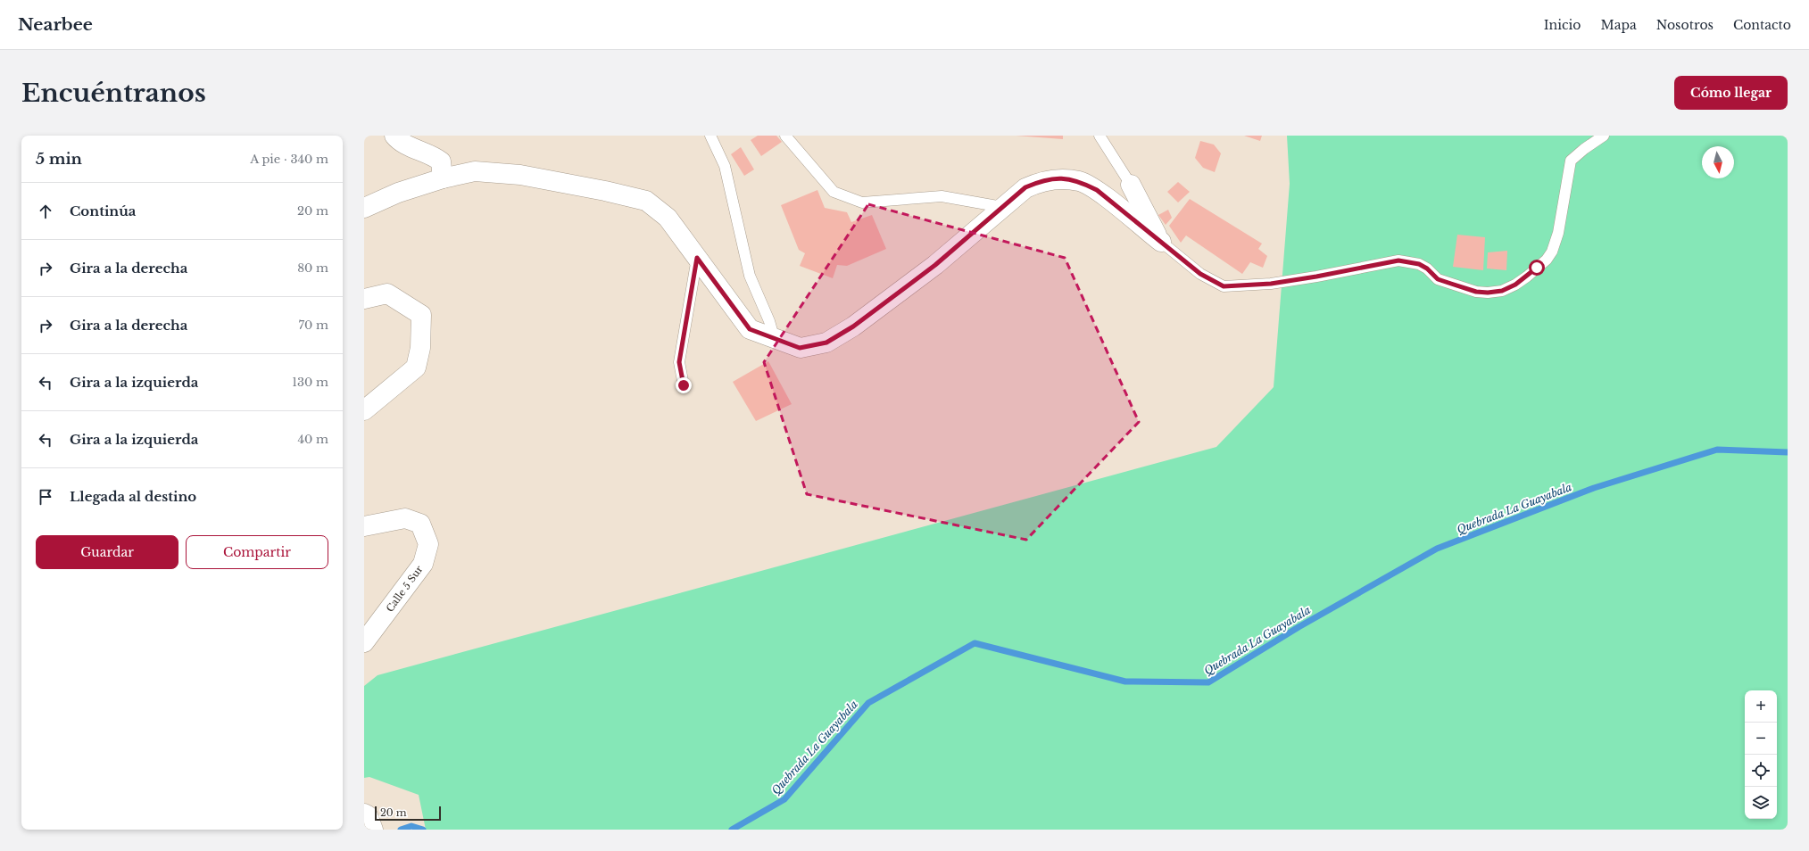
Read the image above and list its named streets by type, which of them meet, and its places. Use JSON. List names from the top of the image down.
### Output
{
  "streets": {
    "street": ["Calle 5 Sur"]
  },
  "water": ["Quebrada La Guayabala"],
  "scale_bar": "20 m",
  "north": "bottom",
  "page": {
    "header": "Nearbee",
    "nav": [
      "Inicio",
      "Mapa",
      "Nosotros",
      "Contacto"
    ],
    "buttons": [
      "Cómo llegar",
      ["Guardar", "Compartir"]
    ],
    "title": "Encuéntranos",
    "heading": ["5 min", "A pie · 340 m"],
    "list": [
      ["Continúa", "20 m"],
      ["Gira a la derecha", "80 m"],
      ["Gira a la derecha", "70 m"],
      ["Gira a la izquierda", "130 m"],
      ["Gira a la izquierda", "40 m"],
      "Llegada al destino"
    ],
    "map_buttons": ["+", "−"],
    "scale": "20 m"
  }
}
